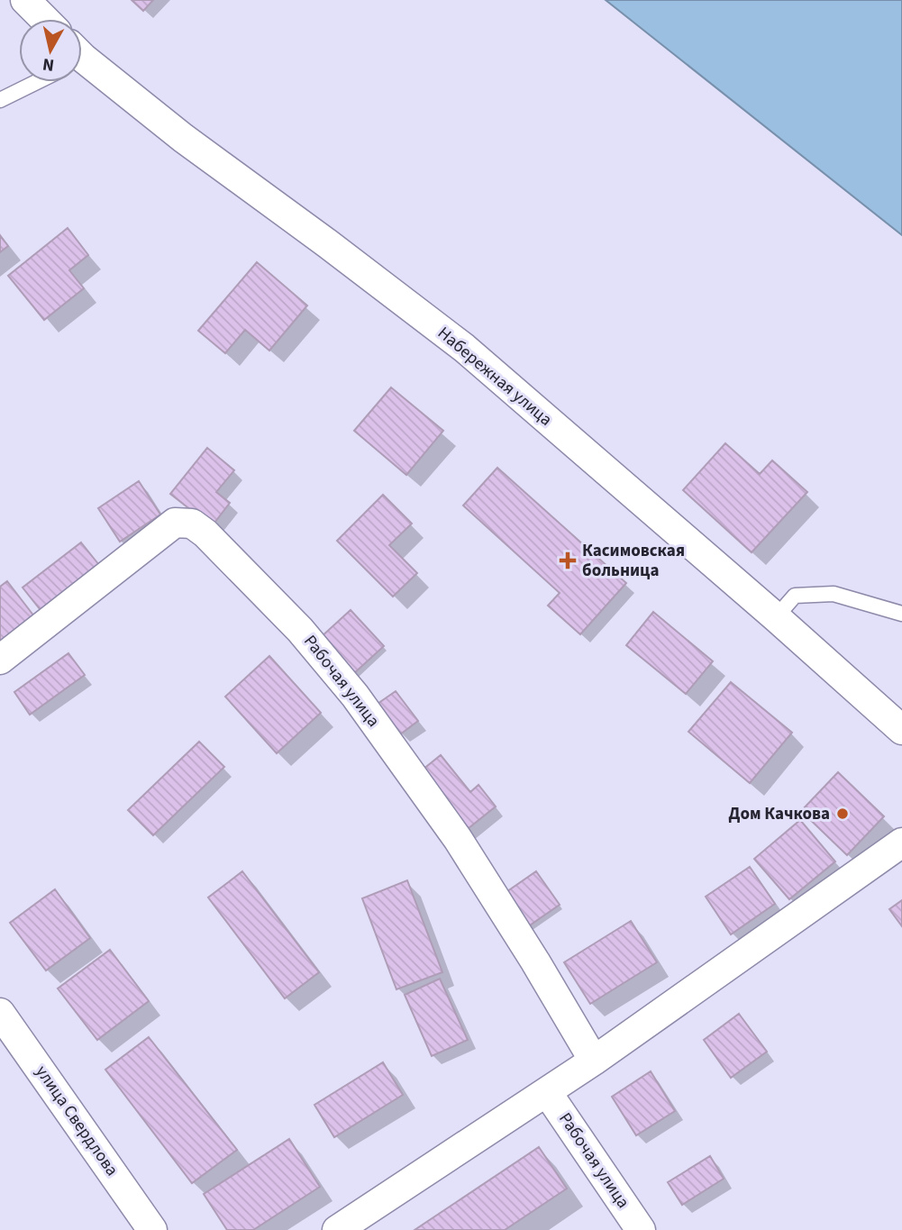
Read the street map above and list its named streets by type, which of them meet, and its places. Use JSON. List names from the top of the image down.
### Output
{
  "streets": {
    "street": ["Набережная улица", "Рабочая улица", "улица Свердлова"]
  },
  "places": {
    "health": ["Касимовская больница"],
    "other": ["Дом Качкова"]
  },
  "north": "bottom"
}
